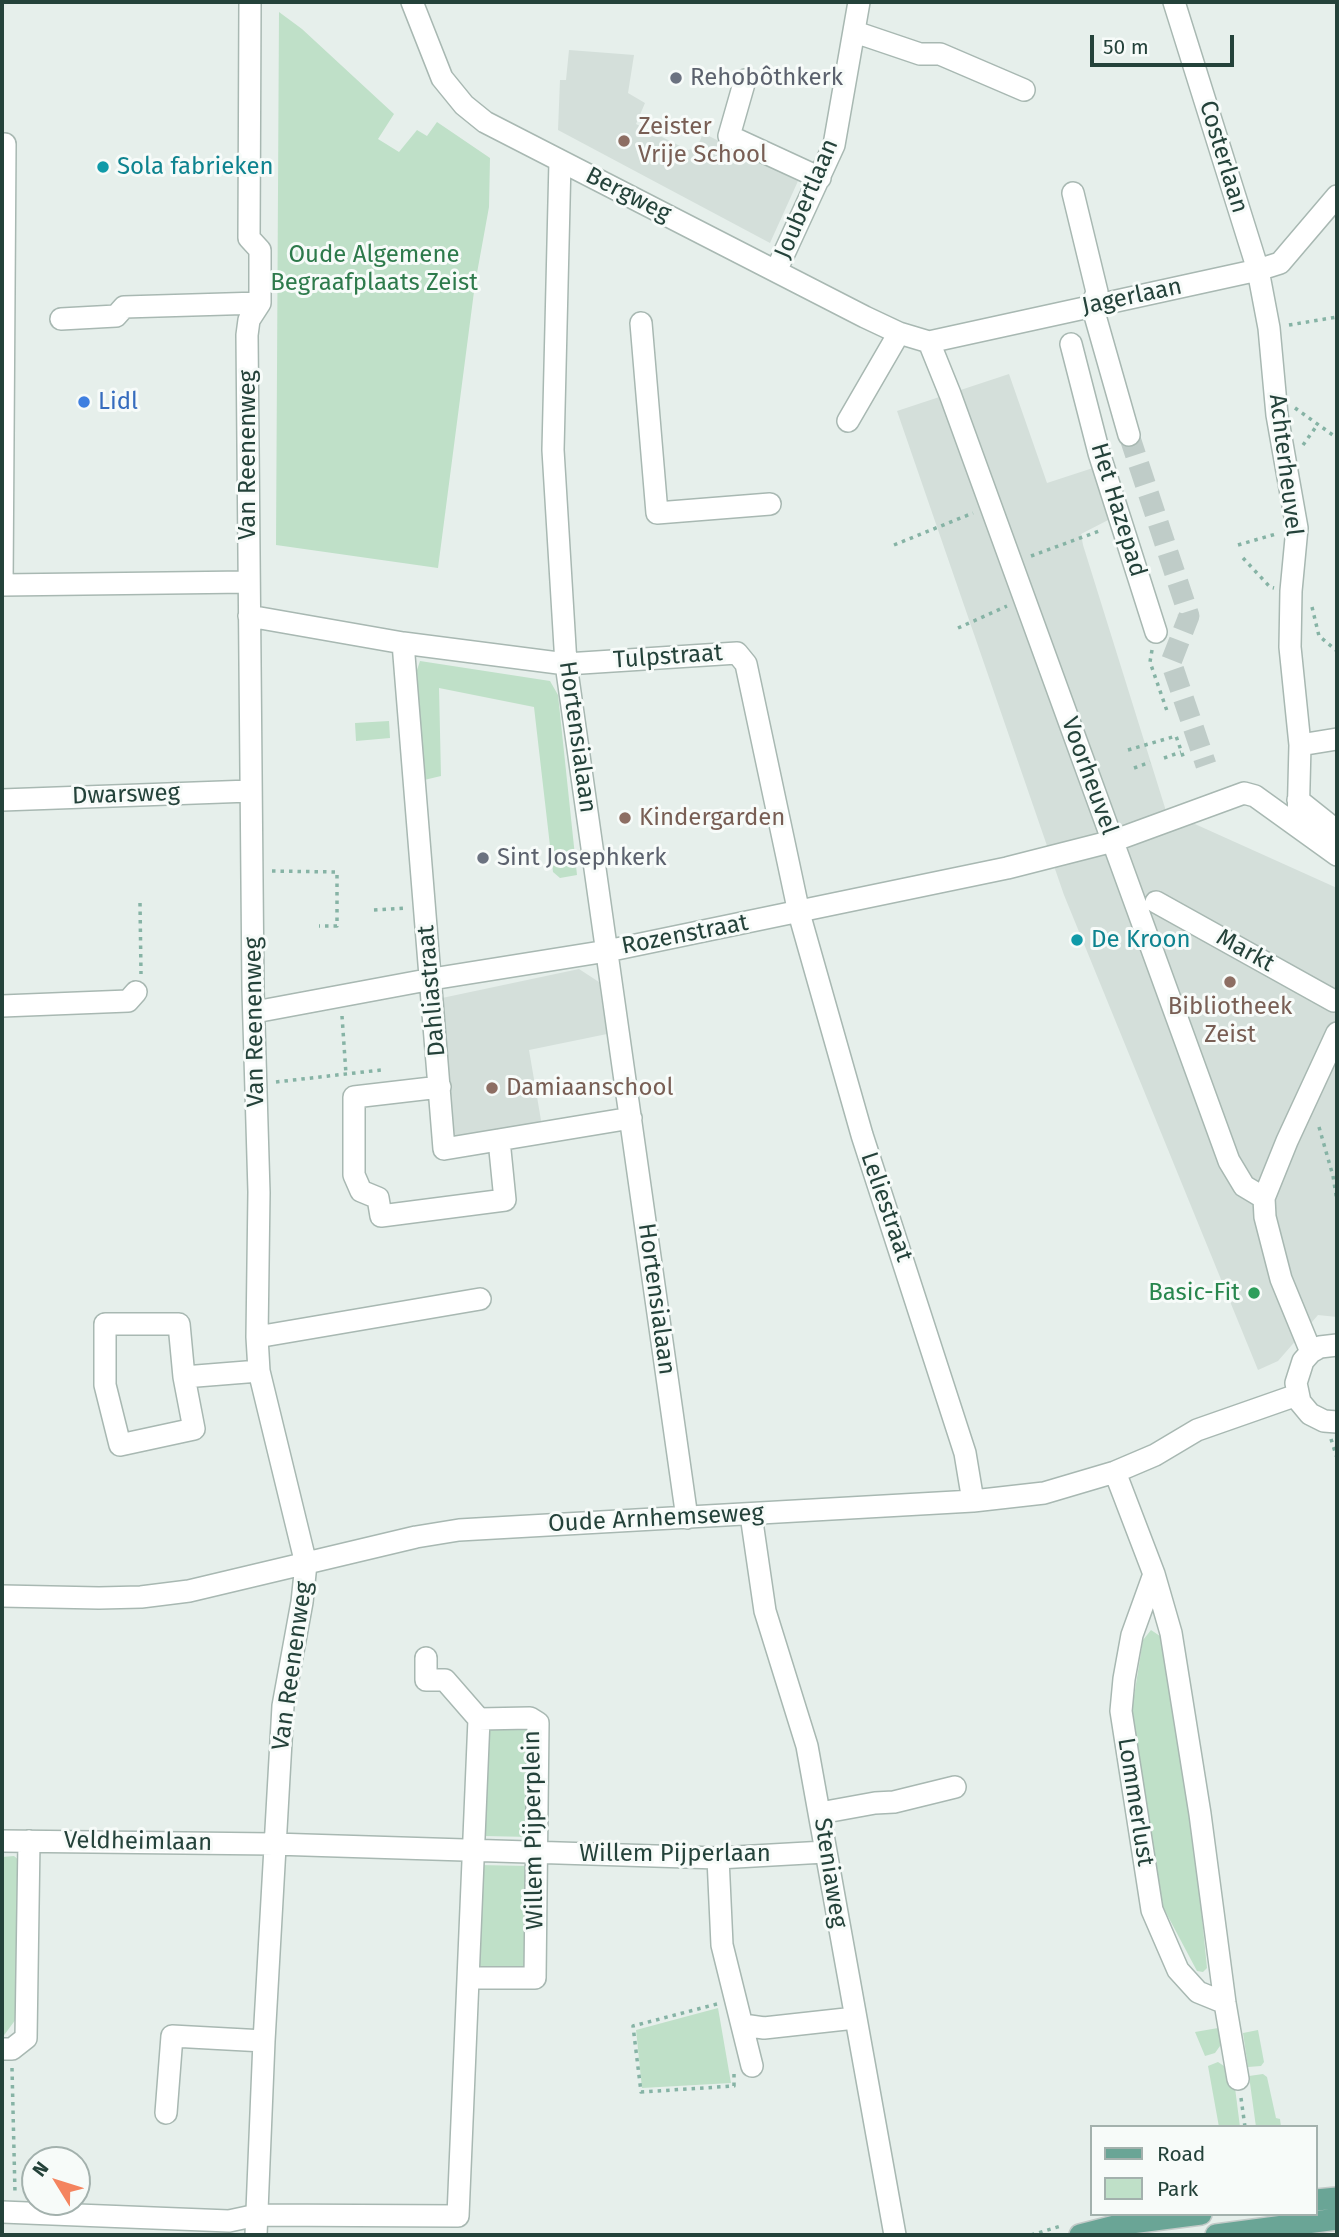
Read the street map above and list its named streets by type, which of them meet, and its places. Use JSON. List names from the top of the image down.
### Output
{
  "streets": {
    "street": [
      "Costerlaan",
      "Bergweg",
      "Joubertlaan",
      "Jagerlaan",
      "Van Reenenweg",
      "Achterheuvel",
      "Het Hazepad",
      "Tulpstraat",
      "Hortensialaan",
      "Voorheuvel",
      "Dwarsweg",
      "Rozenstraat",
      "Markt",
      "Dahliastraat",
      "Leliestraat",
      "Oude Arnhemseweg",
      "Lommerlust",
      "Willem Pijperplein",
      "Veldheimlaan",
      "Willem Pijperlaan",
      "Steniaweg"
    ]
  },
  "crossings": [
    ["Costerlaan", "Jagerlaan"],
    ["Costerlaan", "Achterheuvel"],
    ["Bergweg", "Joubertlaan"],
    ["Bergweg", "Jagerlaan"],
    ["Bergweg", "Hortensialaan"],
    ["Jagerlaan", "Achterheuvel"],
    ["Jagerlaan", "Voorheuvel"],
    ["Van Reenenweg", "Tulpstraat"],
    ["Van Reenenweg", "Dwarsweg"],
    ["Van Reenenweg", "Rozenstraat"],
    ["Van Reenenweg", "Oude Arnhemseweg"],
    ["Van Reenenweg", "Veldheimlaan"],
    ["Van Reenenweg", "Willem Pijperlaan"],
    ["Achterheuvel", "Rozenstraat"],
    ["Tulpstraat", "Hortensialaan"],
    ["Tulpstraat", "Rozenstraat"],
    ["Tulpstraat", "Dahliastraat"],
    ["Tulpstraat", "Leliestraat"],
    ["Hortensialaan", "Rozenstraat"],
    ["Hortensialaan", "Dahliastraat"],
    ["Hortensialaan", "Oude Arnhemseweg"],
    ["Voorheuvel", "Rozenstraat"],
    ["Rozenstraat", "Dahliastraat"],
    ["Rozenstraat", "Leliestraat"],
    ["Leliestraat", "Oude Arnhemseweg"],
    ["Oude Arnhemseweg", "Steniaweg"],
    ["Willem Pijperplein", "Willem Pijperlaan"],
    ["Veldheimlaan", "Willem Pijperlaan"],
    ["Willem Pijperlaan", "Steniaweg"]
  ],
  "parks": ["Oude Algemene Begraafplaats Zeist"],
  "places": [
    "Rehobôthkerk",
    "Zeister Vrije School",
    "Sola fabrieken",
    "Lidl",
    "Kindergarden",
    "Sint Josephkerk",
    "De Kroon",
    "Bibliotheek Zeist",
    "Damiaanschool",
    "Basic-Fit"
  ],
  "legend": ["Road", "Park"],
  "scale_bar": "50 m",
  "north": "top left"
}
